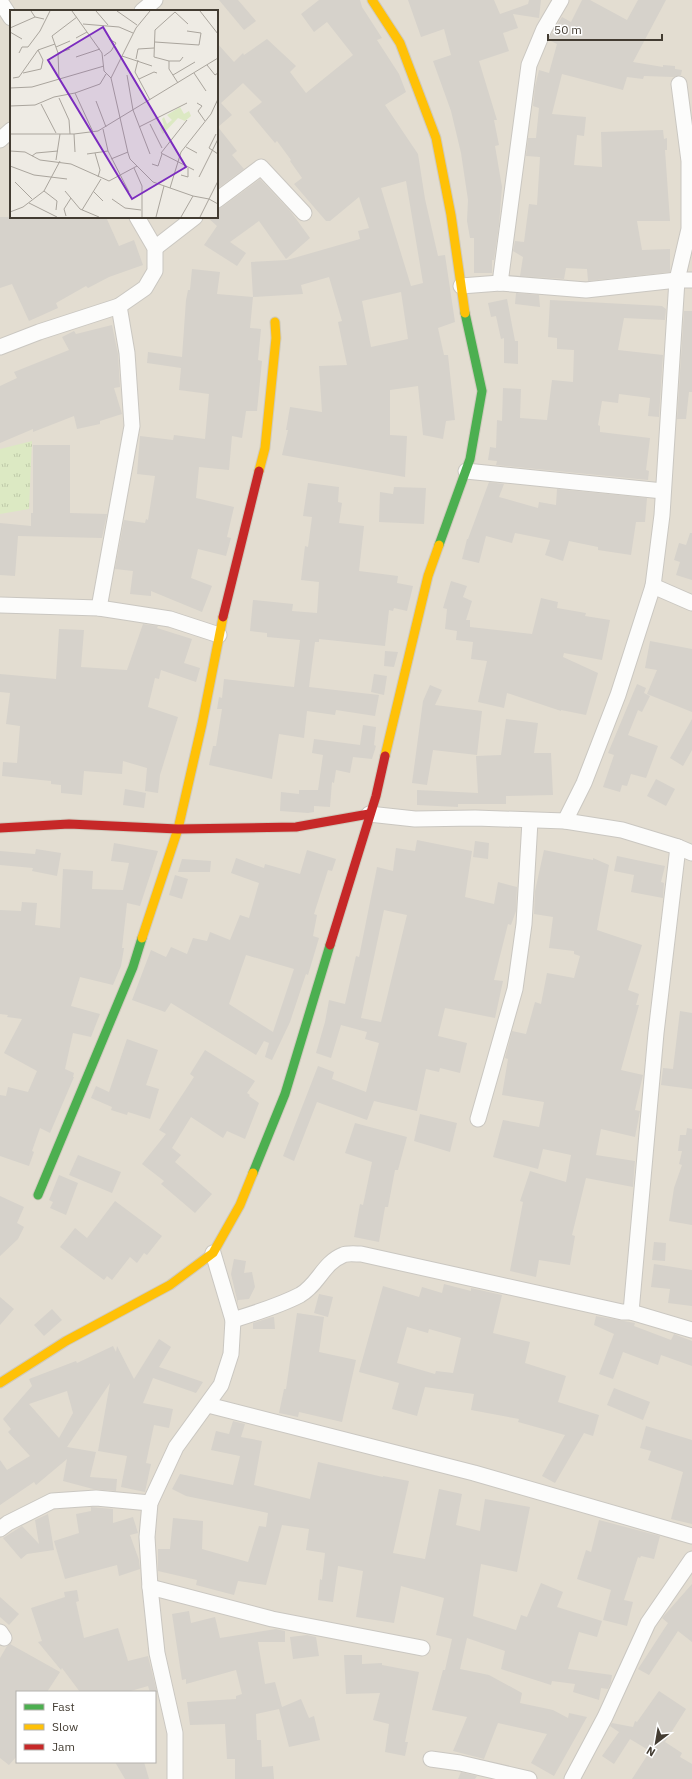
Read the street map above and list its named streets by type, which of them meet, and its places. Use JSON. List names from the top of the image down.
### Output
{
  "legend": ["Fast", "Slow", "Jam"],
  "scale_bar": "50 m",
  "north": "bottom left"
}
